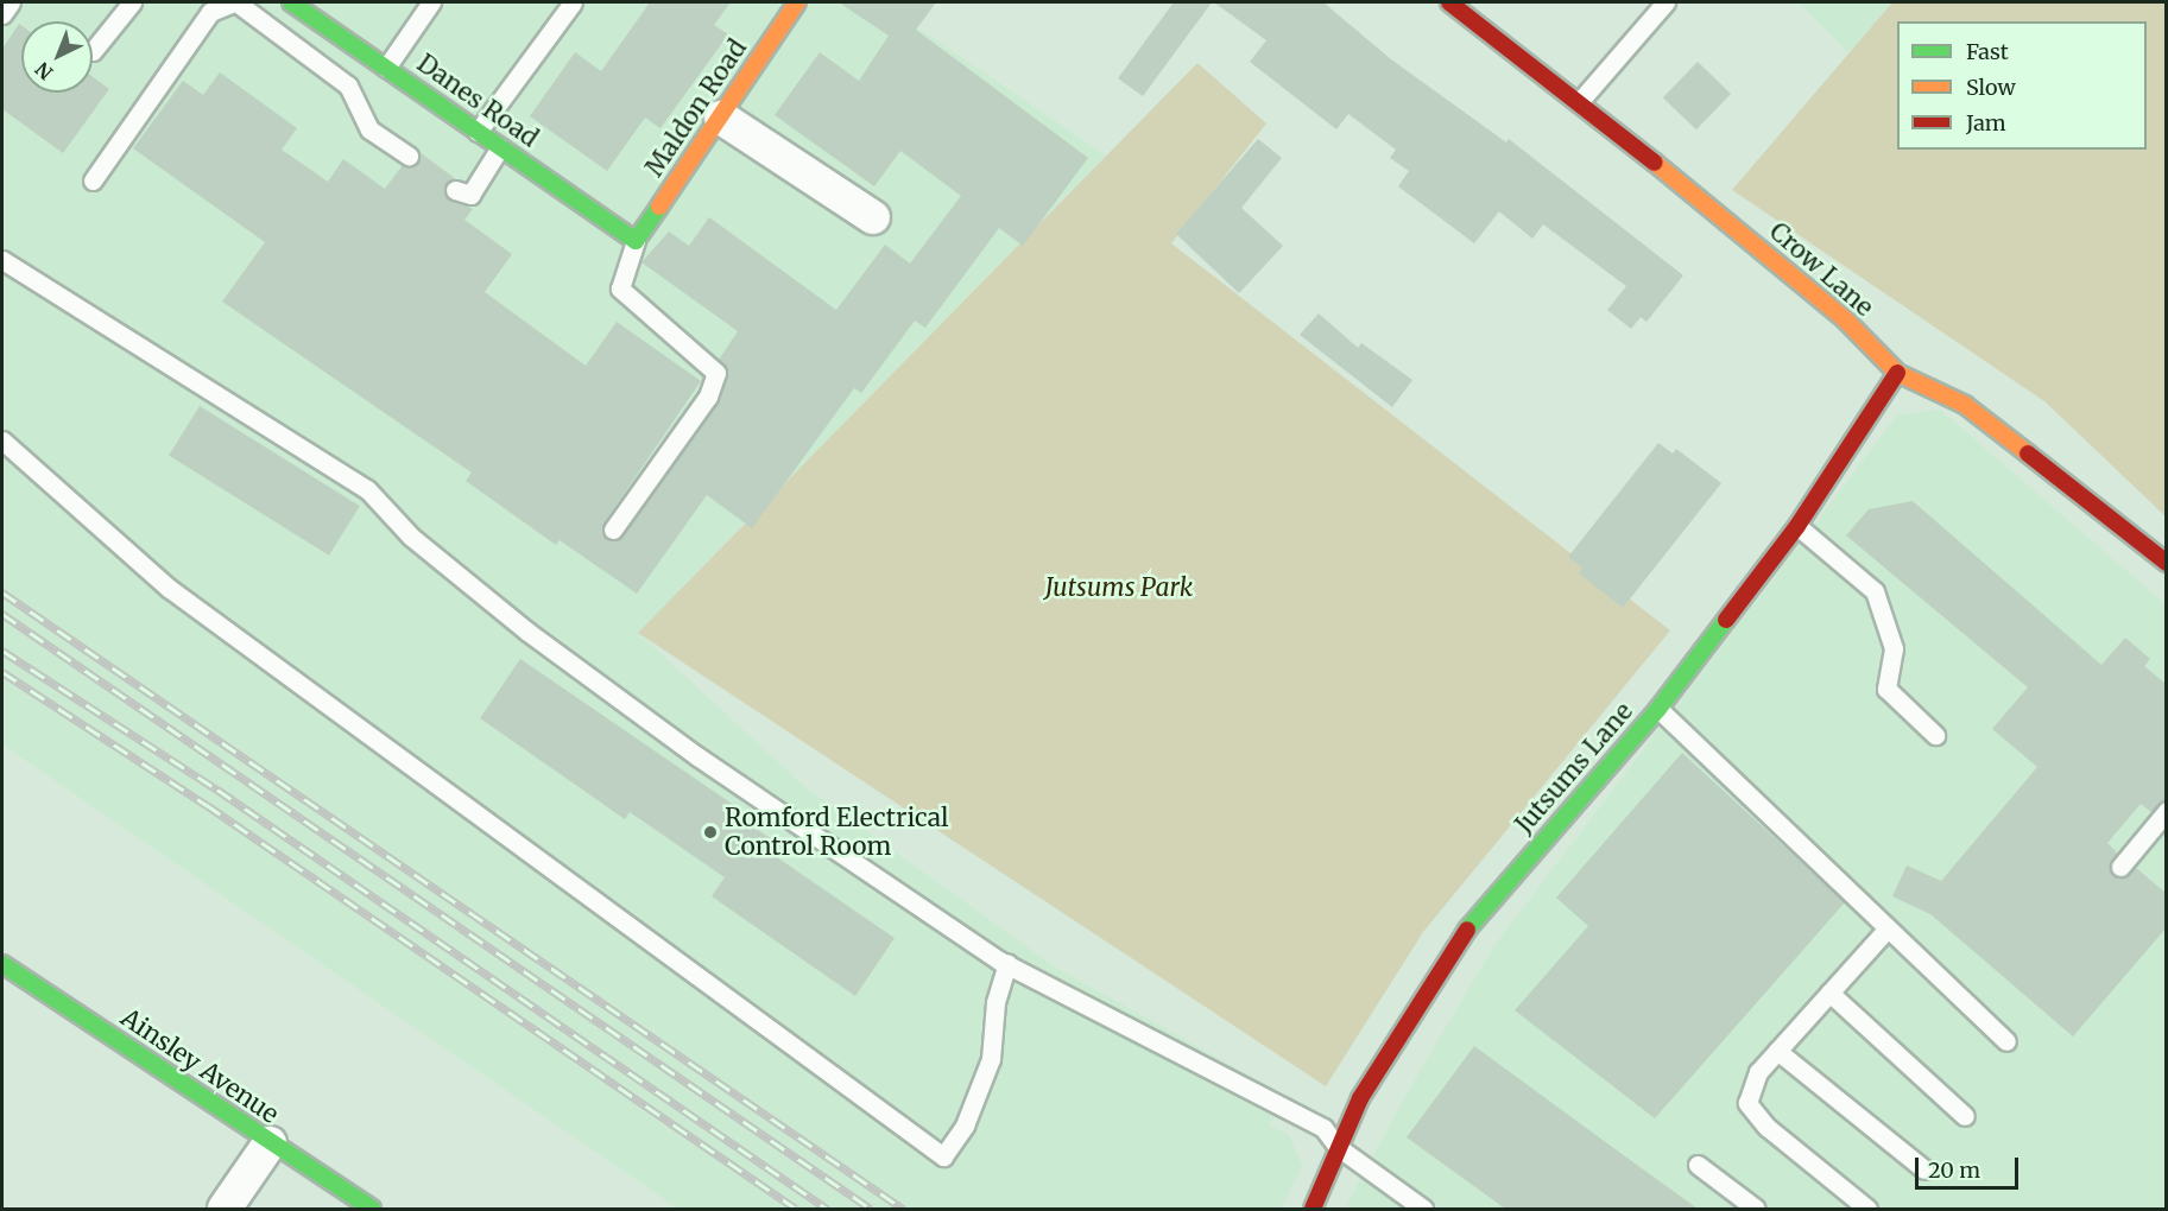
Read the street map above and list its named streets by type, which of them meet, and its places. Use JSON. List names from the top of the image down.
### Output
{
  "streets": {
    "street": [
      "Danes Road",
      "Maldon Road",
      "Crow Lane",
      "Jutsums Lane",
      "Ainsley Avenue"
    ]
  },
  "crossings": [
    ["Danes Road", "Maldon Road"],
    ["Crow Lane", "Jutsums Lane"]
  ],
  "parks": ["Jutsums Park"],
  "places": ["Romford Electrical Control Room"],
  "legend": ["Fast", "Slow", "Jam"],
  "scale_bar": "20 m",
  "north": "bottom left"
}
